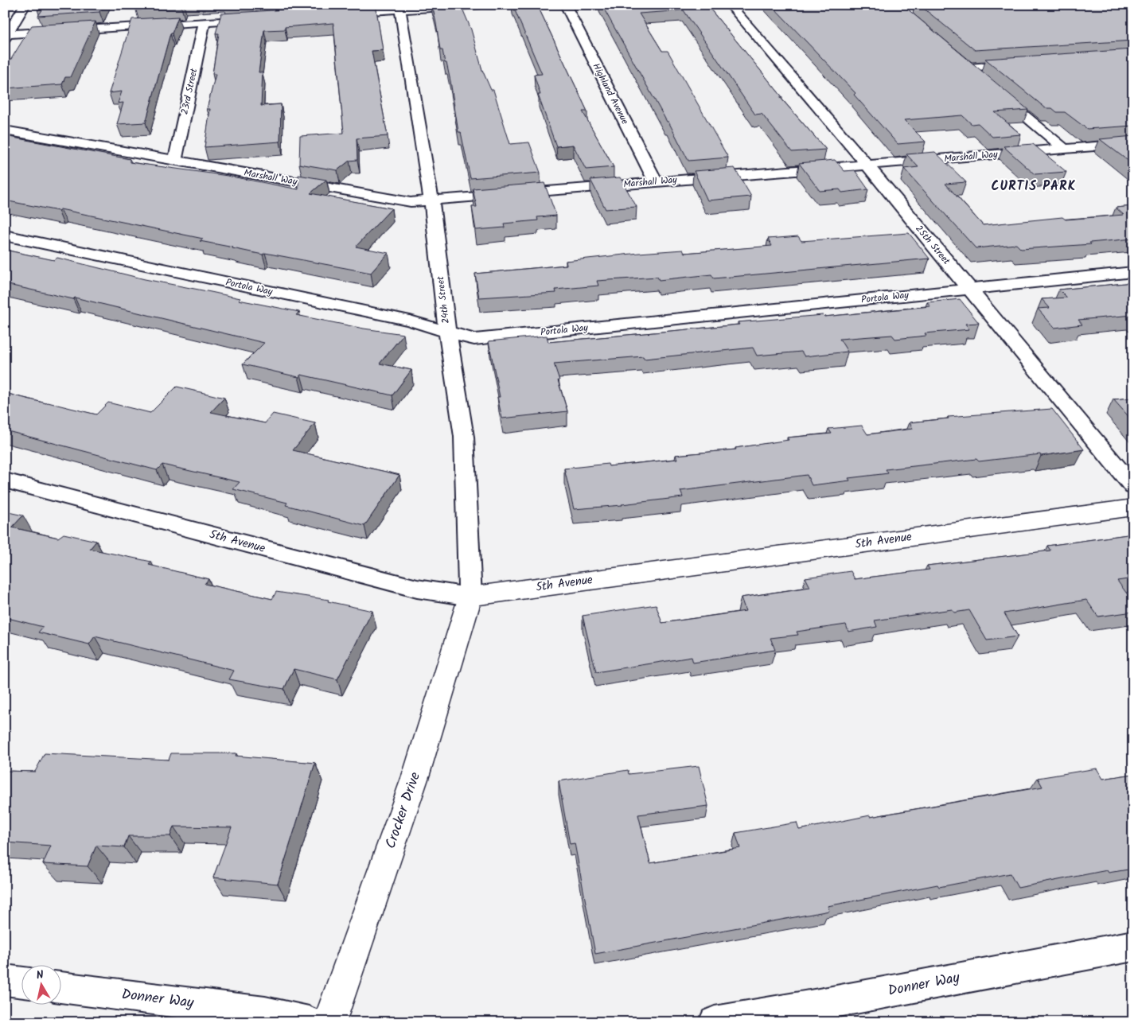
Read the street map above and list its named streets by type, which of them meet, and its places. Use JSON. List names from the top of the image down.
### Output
{
  "streets": {
    "street": [
      "23rd Street",
      "Highland Avenue",
      "Marshall Way",
      "25th Street",
      "Portola Way",
      "24th Street",
      "5th Avenue",
      "Crocker Drive",
      "Donner Way"
    ]
  },
  "crossings": [
    ["23rd Street", "Marshall Way"],
    ["Highland Avenue", "Marshall Way"],
    ["Marshall Way", "25th Street"],
    ["Marshall Way", "24th Street"],
    ["25th Street", "Portola Way"],
    ["Portola Way", "24th Street"],
    ["24th Street", "5th Avenue"],
    ["24th Street", "Crocker Drive"],
    ["5th Avenue", "Crocker Drive"]
  ],
  "districts": ["CURTIS PARK"],
  "north": "top"
}
